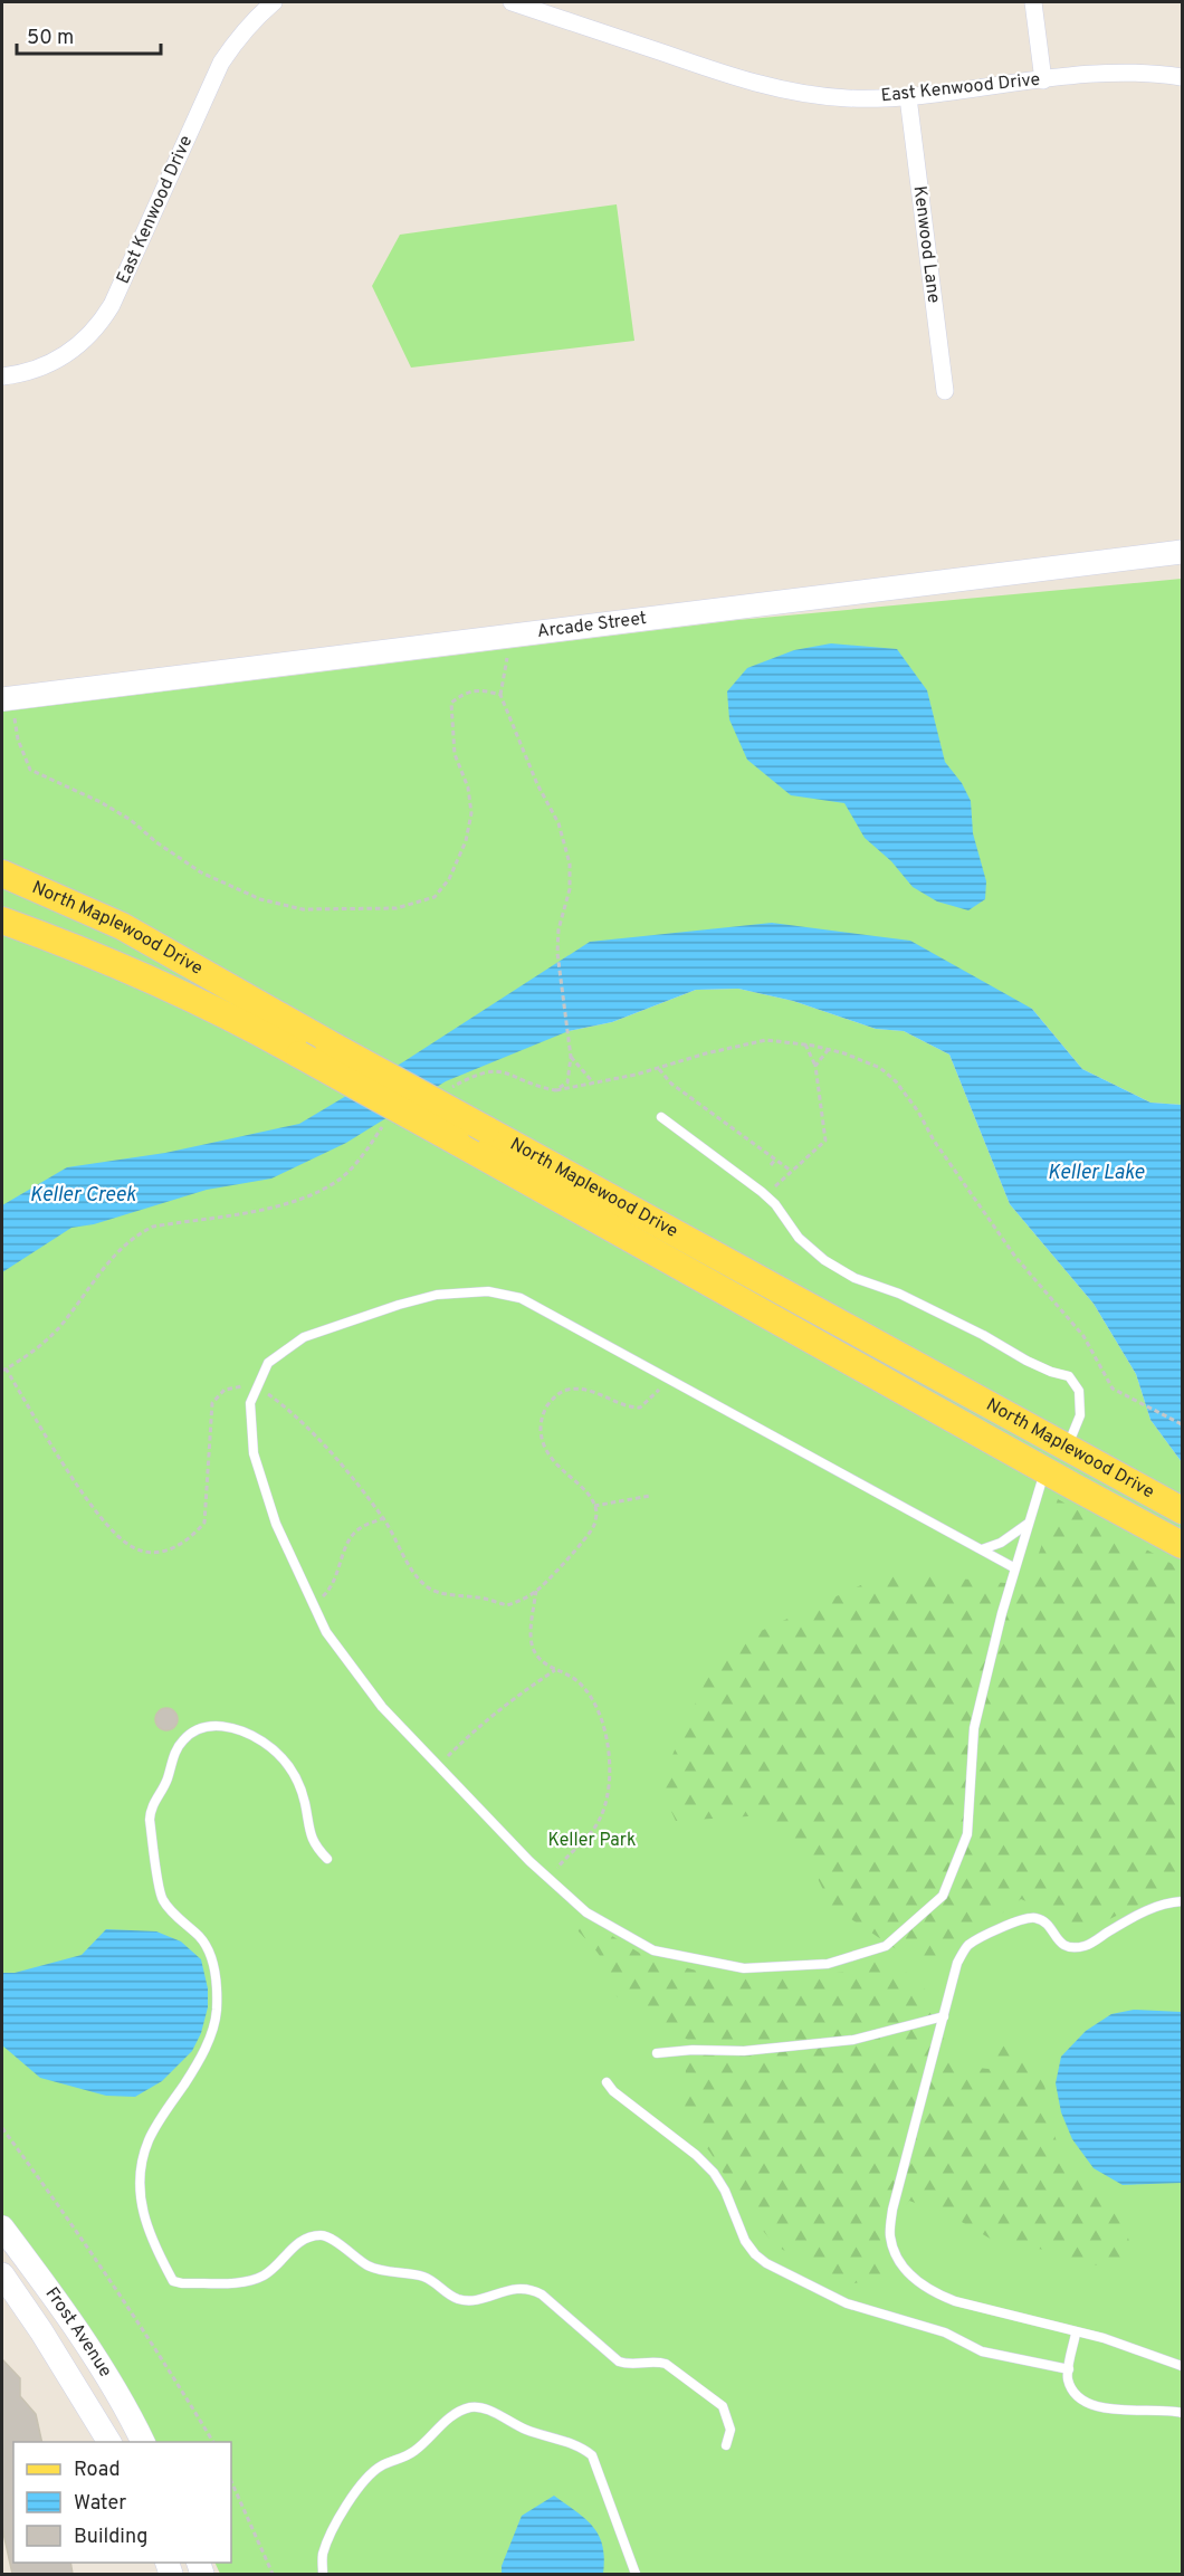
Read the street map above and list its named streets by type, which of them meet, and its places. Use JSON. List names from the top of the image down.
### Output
{
  "streets": {
    "main road": ["North Maplewood Drive"],
    "street": [
      "East Kenwood Drive",
      "Kenwood Lane",
      "Arcade Street",
      "Frost Avenue"
    ]
  },
  "crossings": [
    ["East Kenwood Drive", "Kenwood Lane"]
  ],
  "water": ["Keller Lake", "Keller Creek"],
  "parks": ["Keller Park"],
  "legend": ["Road", "Water", "Building"],
  "scale_bar": "50 m"
}
